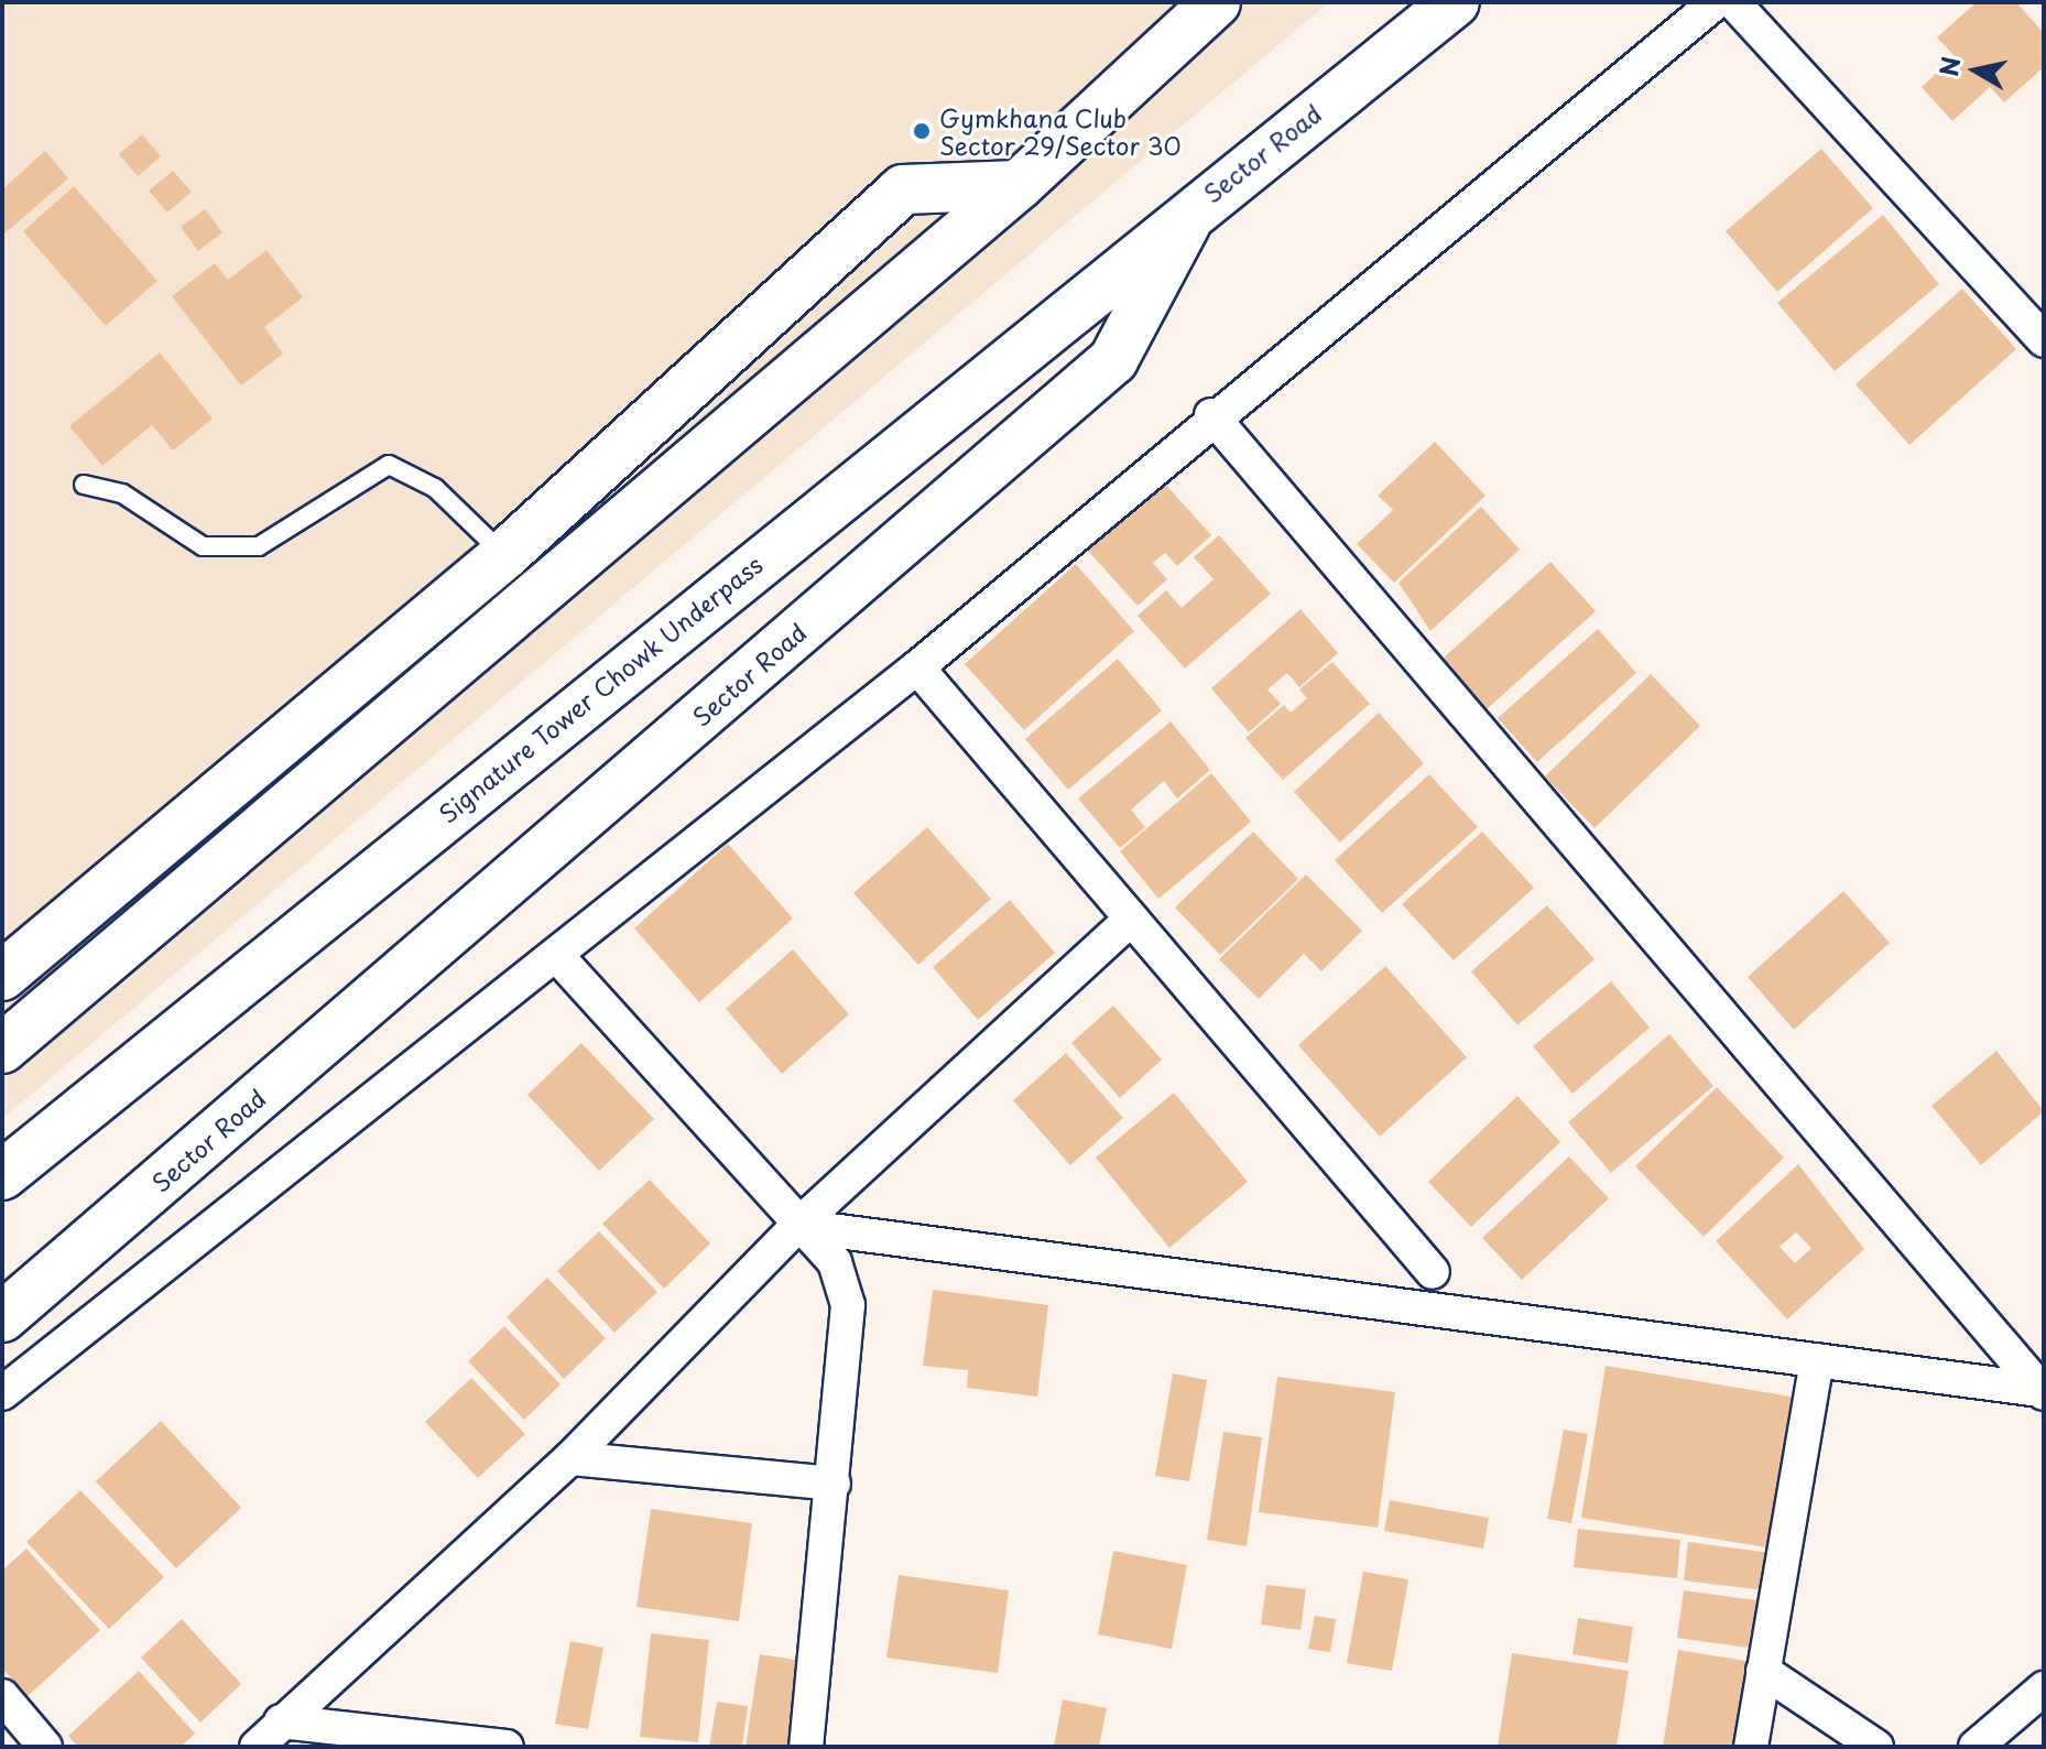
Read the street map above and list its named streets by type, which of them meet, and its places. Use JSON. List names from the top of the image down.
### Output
{
  "streets": {
    "main road": ["Sector Road", "Signature Tower Chowk Underpass"]
  },
  "crossings": [
    ["Sector Road", "Signature Tower Chowk Underpass"]
  ],
  "places": ["Gymkhana Club Sector 29/Sector 30"],
  "north": "left"
}
